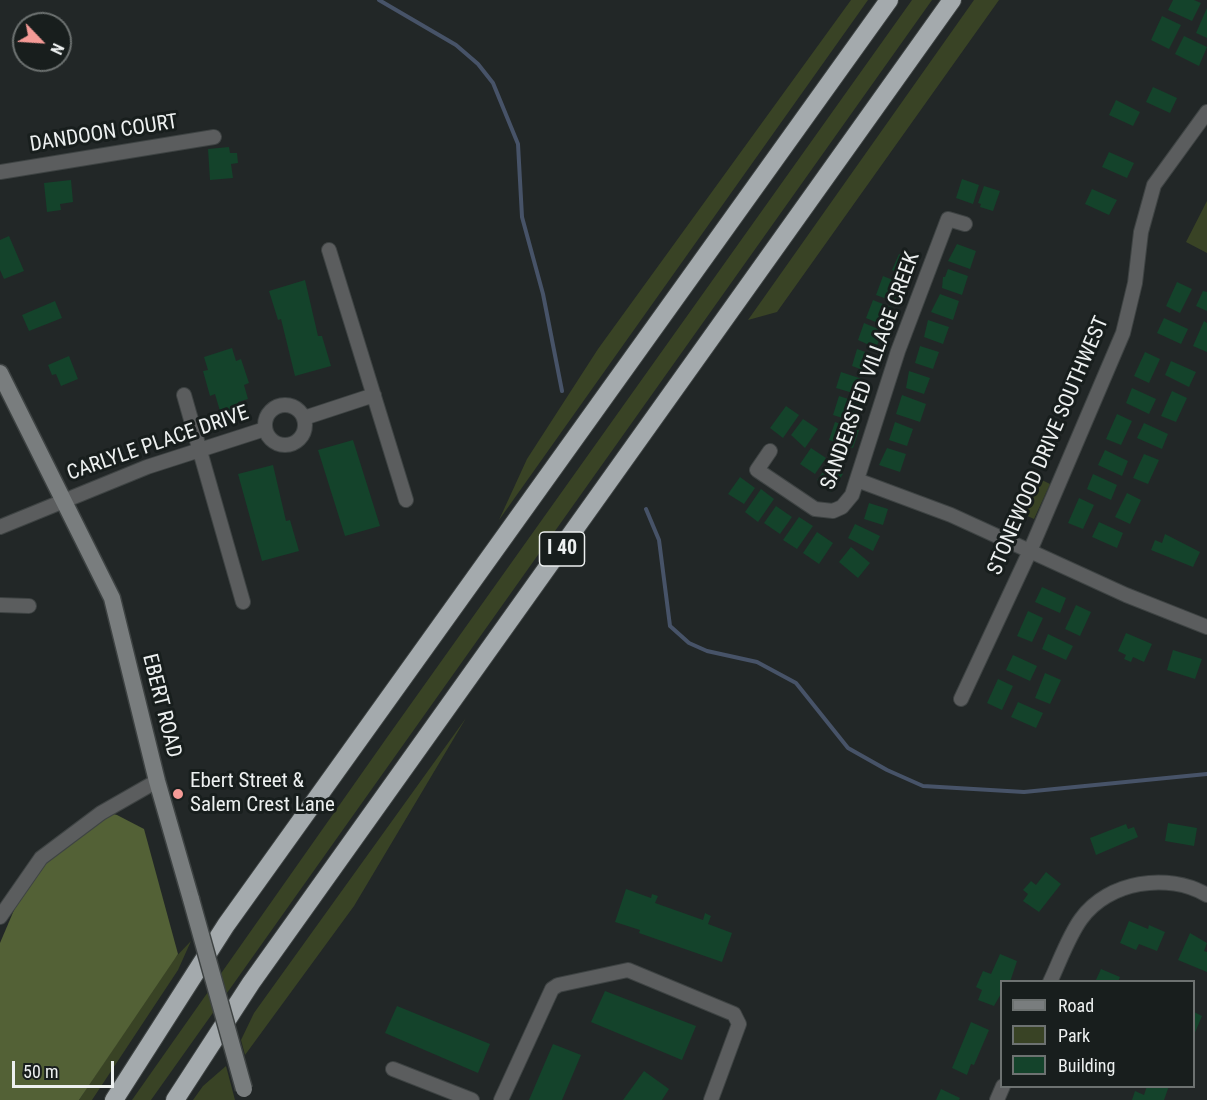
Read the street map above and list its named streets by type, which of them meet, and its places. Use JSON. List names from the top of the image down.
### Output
{
  "streets": {
    "highway": ["I 40"],
    "main road": ["EBERT ROAD"],
    "street": [
      "DANDOON COURT",
      "SANDERSTED VILLAGE CREEK",
      "CARLYLE PLACE DRIVE",
      "STONEWOOD DRIVE SOUTHWEST"
    ]
  },
  "crossings": [
    ["CARLYLE PLACE DRIVE", "EBERT ROAD"]
  ],
  "places": ["Ebert Street & Salem Crest Lane"],
  "legend": ["Road", "Park", "Building"],
  "scale_bar": "50 m",
  "north": "bottom right"
}
